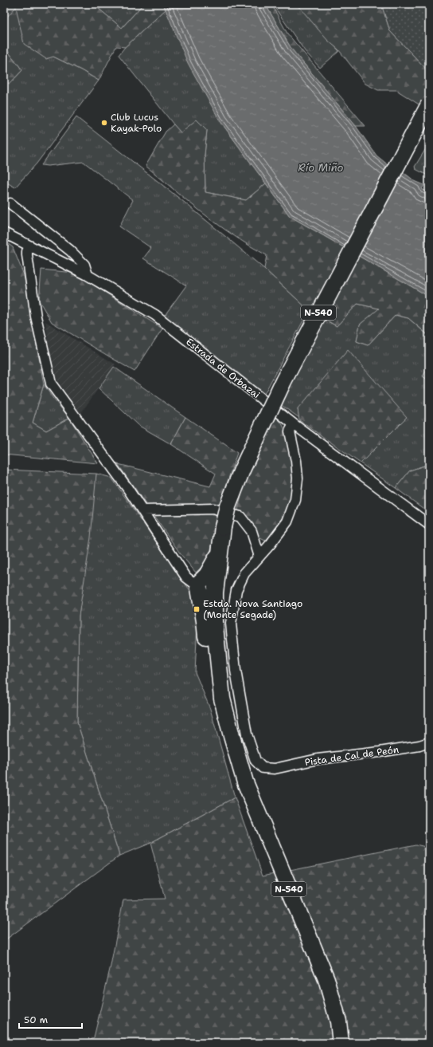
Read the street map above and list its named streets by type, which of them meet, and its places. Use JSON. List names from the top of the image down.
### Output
{
  "streets": {
    "highway": ["N-540"],
    "street": ["Estrada de Orbazai", "Pista de Cal de Peón"]
  },
  "water": ["Río Miño"],
  "places": {
    "other": ["Club Lucus Kayak-Polo"],
    "transit": ["Estda. Nova Santiago (Monte Segade)"]
  },
  "scale_bar": "50 m"
}
